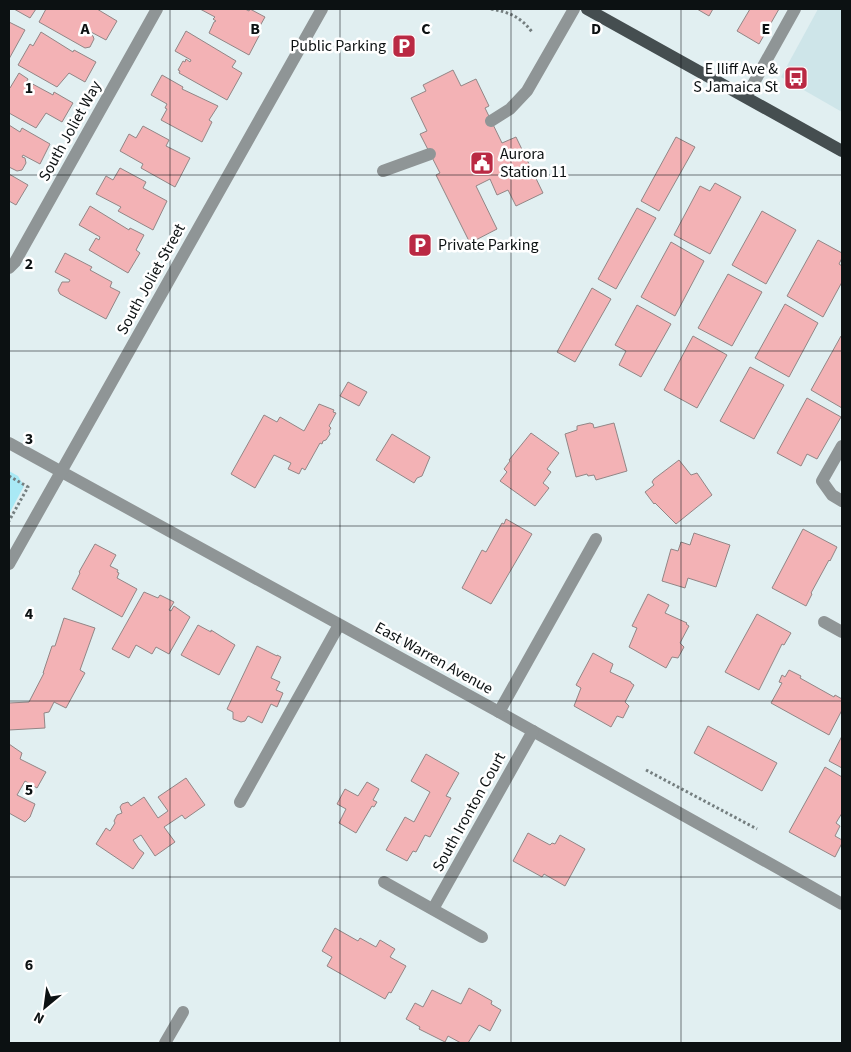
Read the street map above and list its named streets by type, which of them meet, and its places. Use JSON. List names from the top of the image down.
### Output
{
  "streets": {
    "street": [
      "South Joliet Way",
      "South Joliet Street",
      "East Warren Avenue",
      "South Ironton Court"
    ]
  },
  "crossings": [
    ["South Joliet Street", "East Warren Avenue"],
    ["East Warren Avenue", "South Ironton Court"]
  ],
  "places": {
    "parking": ["Public Parking", "Private Parking"],
    "bus stop": ["E Iliff Ave & S Jamaica St"],
    "public building": ["Aurora Station 11"]
  },
  "north": "bottom left",
  "grid": {
    "columns": [
      "A",
      "B",
      "C",
      "D",
      "E"
    ],
    "rows": [
      "1",
      "2",
      "3",
      "4",
      "5",
      "6"
    ]
  }
}
